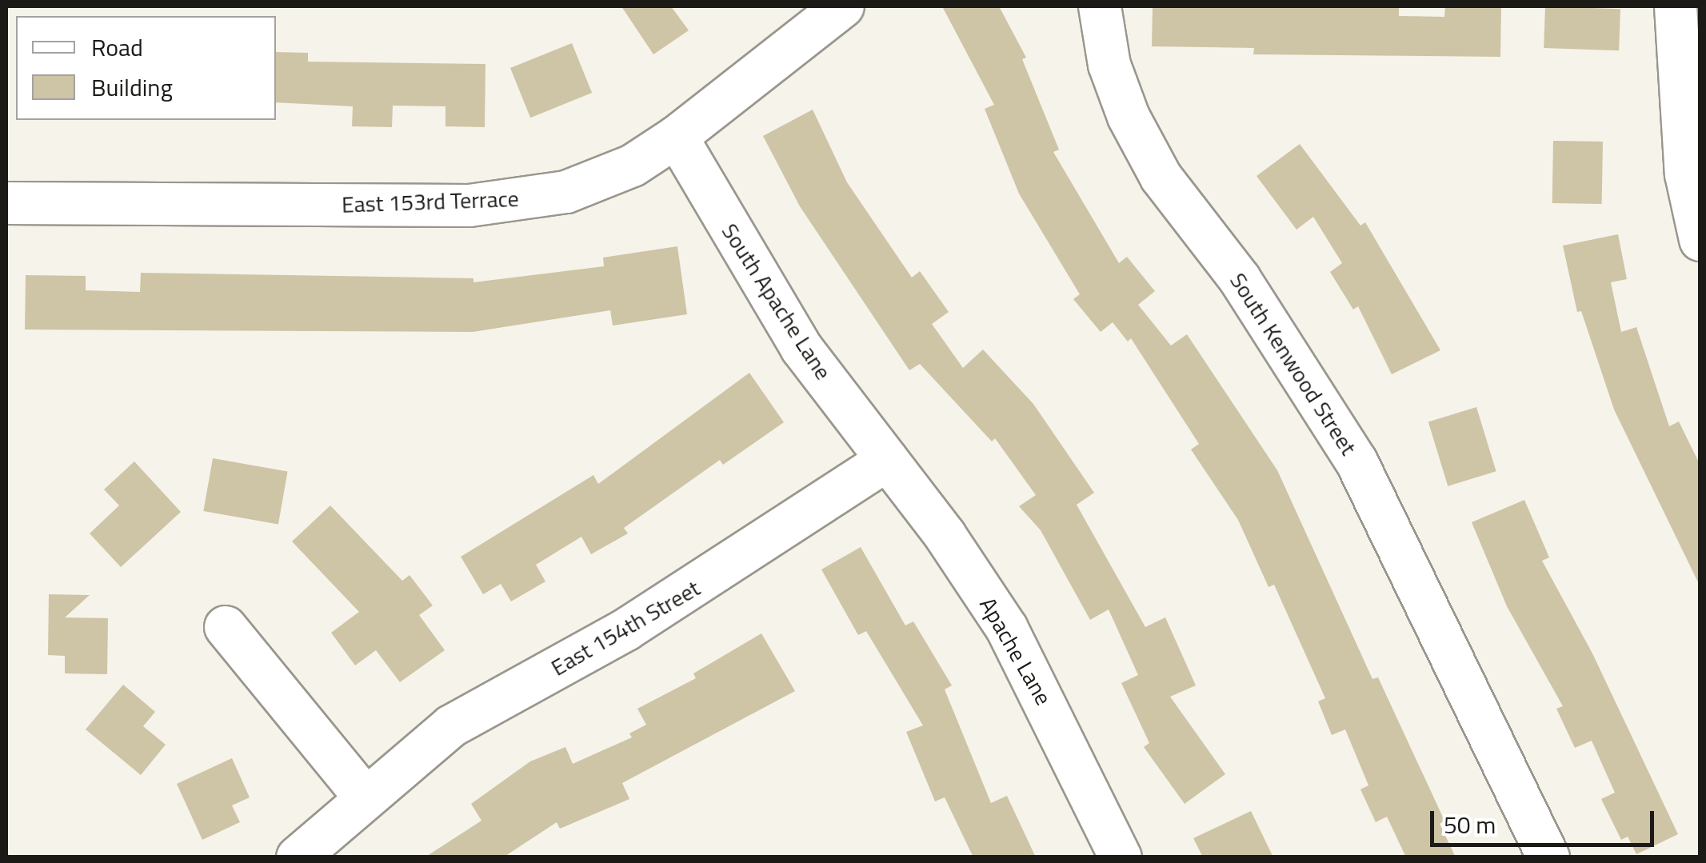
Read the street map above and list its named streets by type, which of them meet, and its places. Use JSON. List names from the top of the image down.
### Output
{
  "streets": {
    "street": [
      "East 153rd Terrace",
      "South Apache Lane",
      "South Kenwood Street",
      "East 154th Street",
      "Apache Lane"
    ]
  },
  "crossings": [
    ["East 153rd Terrace", "South Apache Lane"],
    ["South Apache Lane", "East 154th Street"],
    ["South Apache Lane", "Apache Lane"],
    ["East 154th Street", "Apache Lane"]
  ],
  "legend": ["Road", "Building"],
  "scale_bar": "50 m"
}
